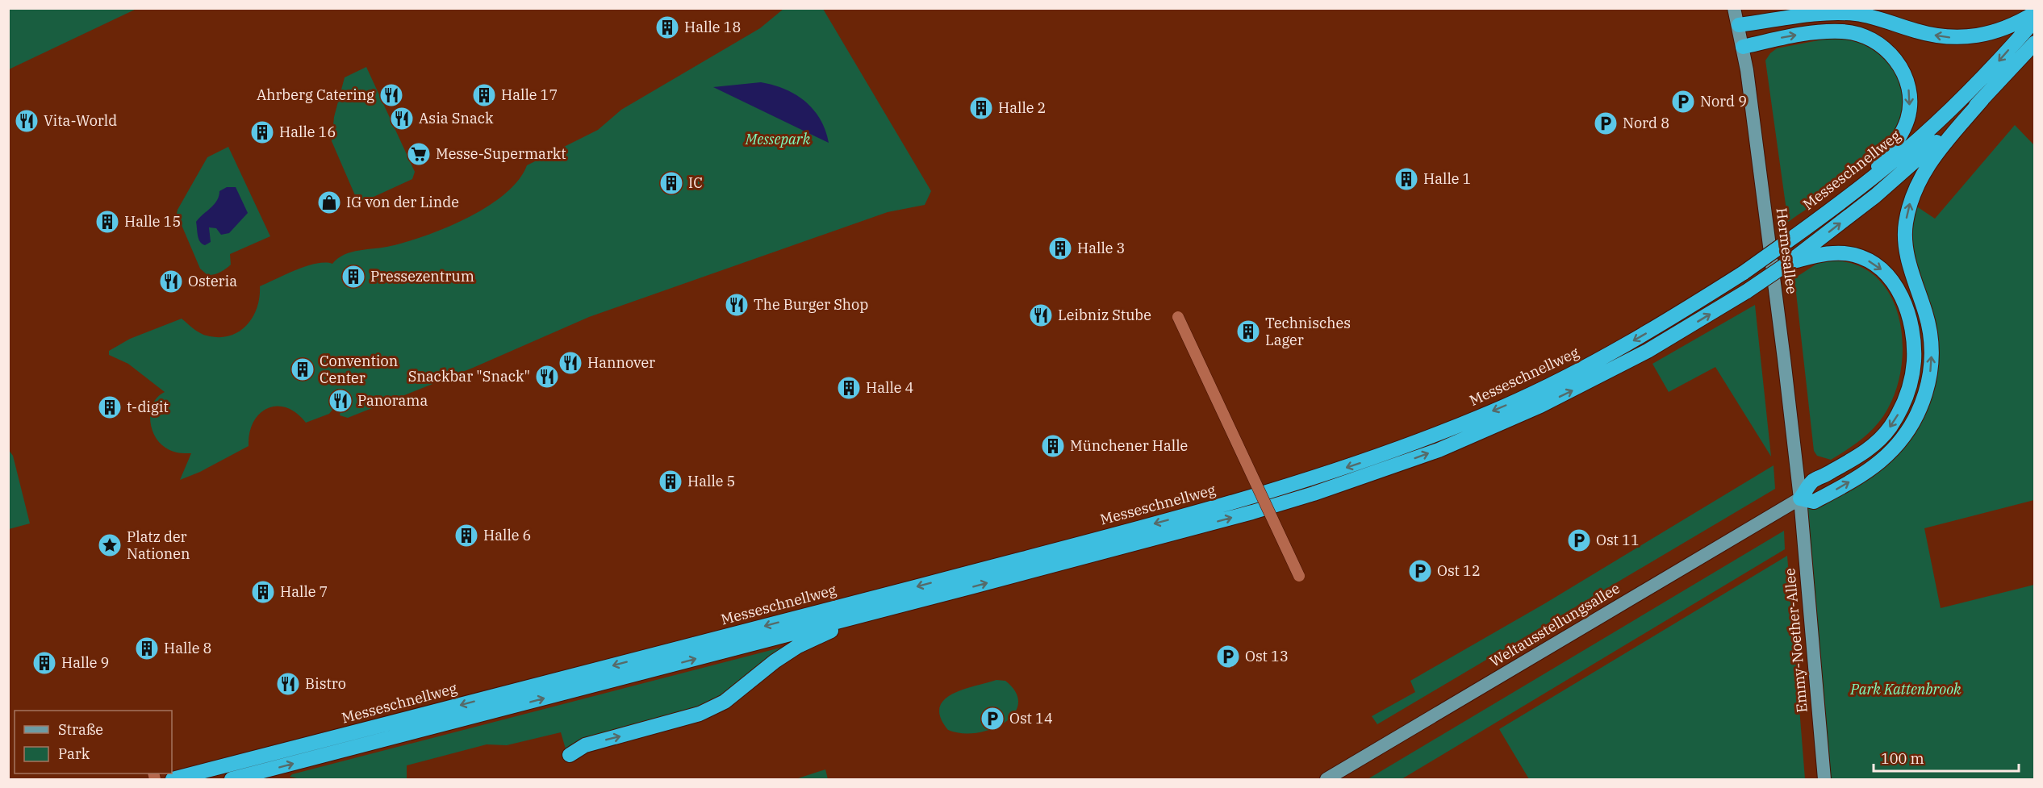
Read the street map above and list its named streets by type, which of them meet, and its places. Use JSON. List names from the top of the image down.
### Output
{
  "streets": {
    "highway": ["Messeschnellweg"],
    "main road": ["Hermesallee", "Weltausstellungsallee", "Emmy-Noether-Allee"]
  },
  "crossings": [
    ["Hermesallee", "Weltausstellungsallee"],
    ["Hermesallee", "Emmy-Noether-Allee"],
    ["Weltausstellungsallee", "Emmy-Noether-Allee"]
  ],
  "parks": ["Messepark", "Park Kattenbrook"],
  "places": {
    "building": [
      "Halle 18",
      "Halle 17",
      "Halle 2",
      "Halle 16",
      "Halle 1",
      "IC",
      "Halle 15",
      "Halle 3",
      "Pressezentrum",
      "Technisches Lager",
      "Convention Center",
      "Halle 4",
      "t-digit",
      "Münchener Halle",
      "Halle 5",
      "Halle 6",
      "Halle 7",
      "Halle 8",
      "Halle 9"
    ],
    "restaurant": [
      "Ahrberg Catering",
      "Asia Snack",
      "Vita-World",
      "Osteria",
      "The Burger Shop",
      "Leibniz Stube",
      "Hannover",
      "Snackbar \"Snack\"",
      "Panorama",
      "Bistro"
    ],
    "parking": [
      "Nord 9",
      "Nord 8",
      "Ost 11",
      "Ost 12",
      "Ost 13",
      "Ost 14"
    ],
    "supermarket": ["Messe-Supermarkt"],
    "shop": ["IG von der Linde"],
    "place": ["Platz der Nationen"]
  },
  "legend": ["Straße", "Park"],
  "scale_bar": "100 m"
}
